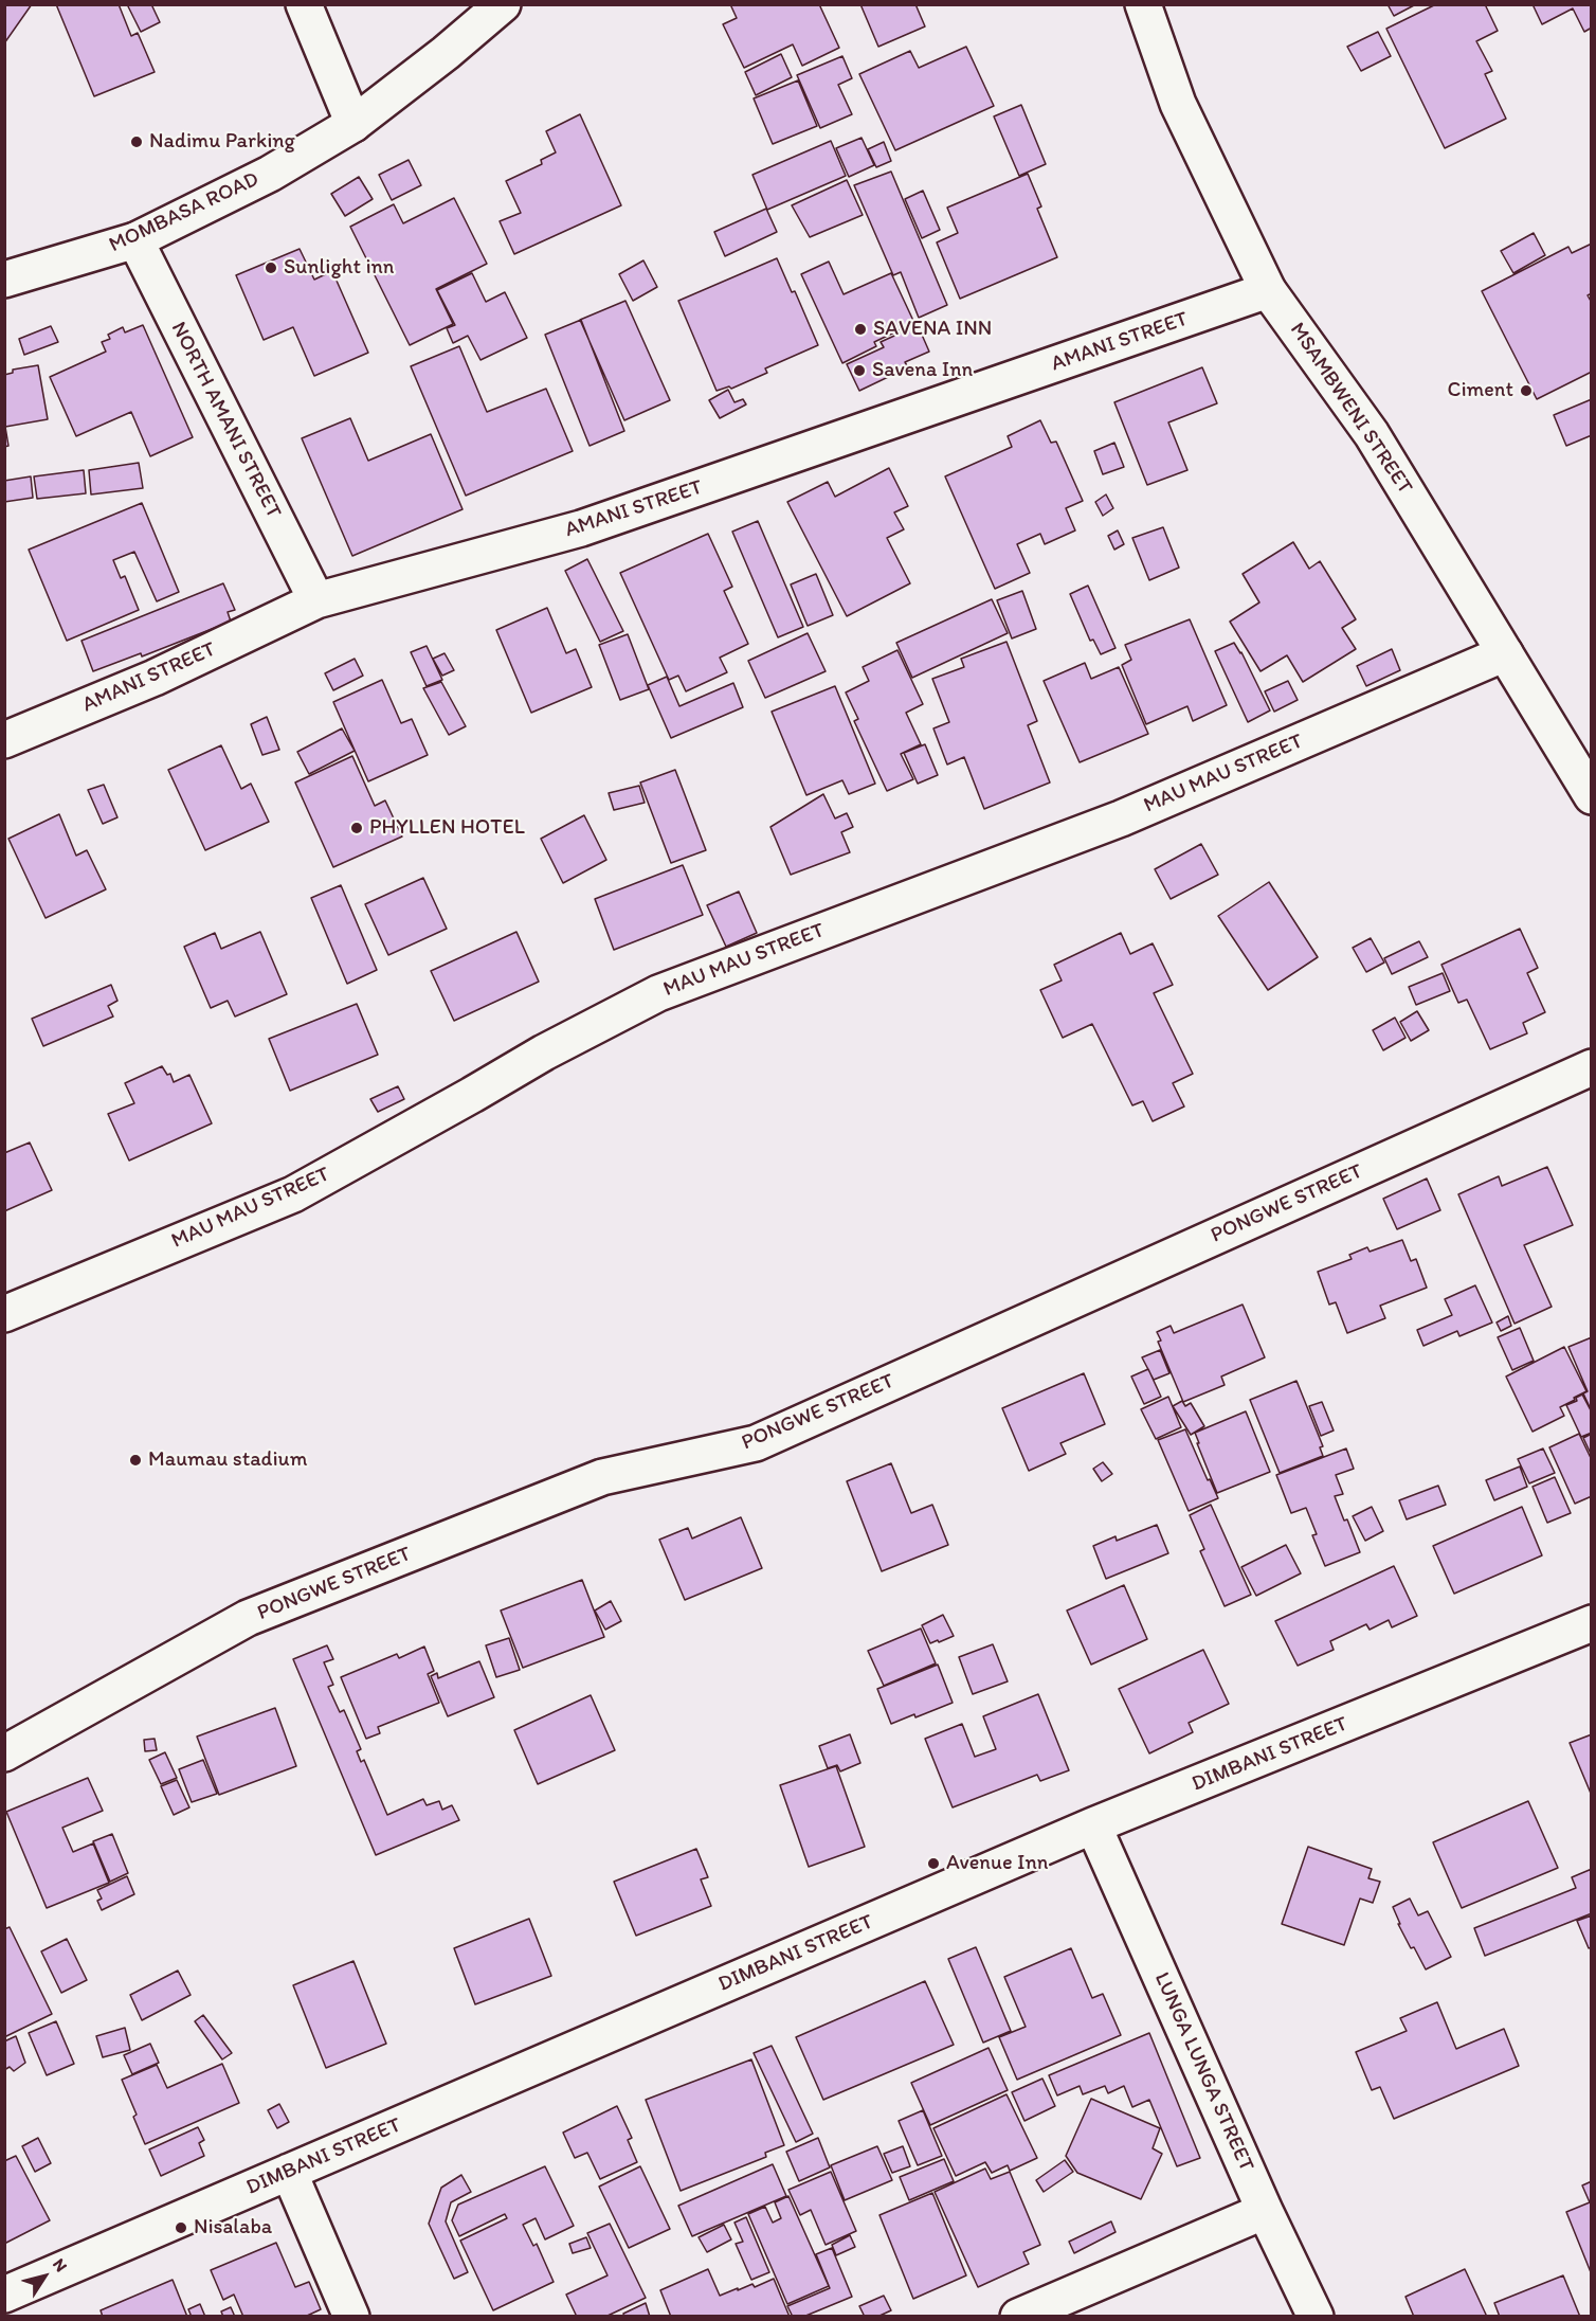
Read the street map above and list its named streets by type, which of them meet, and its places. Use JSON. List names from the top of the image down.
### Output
{
  "streets": {
    "main road": [
      "MOMBASA ROAD",
      "AMANI STREET",
      "MSAMBWENI STREET",
      "NORTH AMANI STREET",
      "MAU MAU STREET",
      "PONGWE STREET",
      "DIMBANI STREET",
      "LUNGA LUNGA STREET"
    ]
  },
  "crossings": [
    ["MOMBASA ROAD", "NORTH AMANI STREET"],
    ["AMANI STREET", "MSAMBWENI STREET"],
    ["AMANI STREET", "NORTH AMANI STREET"],
    ["MSAMBWENI STREET", "MAU MAU STREET"],
    ["DIMBANI STREET", "LUNGA LUNGA STREET"]
  ],
  "places": [
    "Nadimu Parking",
    "Sunlight inn",
    "SAVENA INN",
    "Savena Inn",
    "Ciment",
    "PHYLLEN HOTEL",
    "Maumau stadium",
    "Avenue Inn",
    "Nisalaba"
  ],
  "north": "top right"
}
